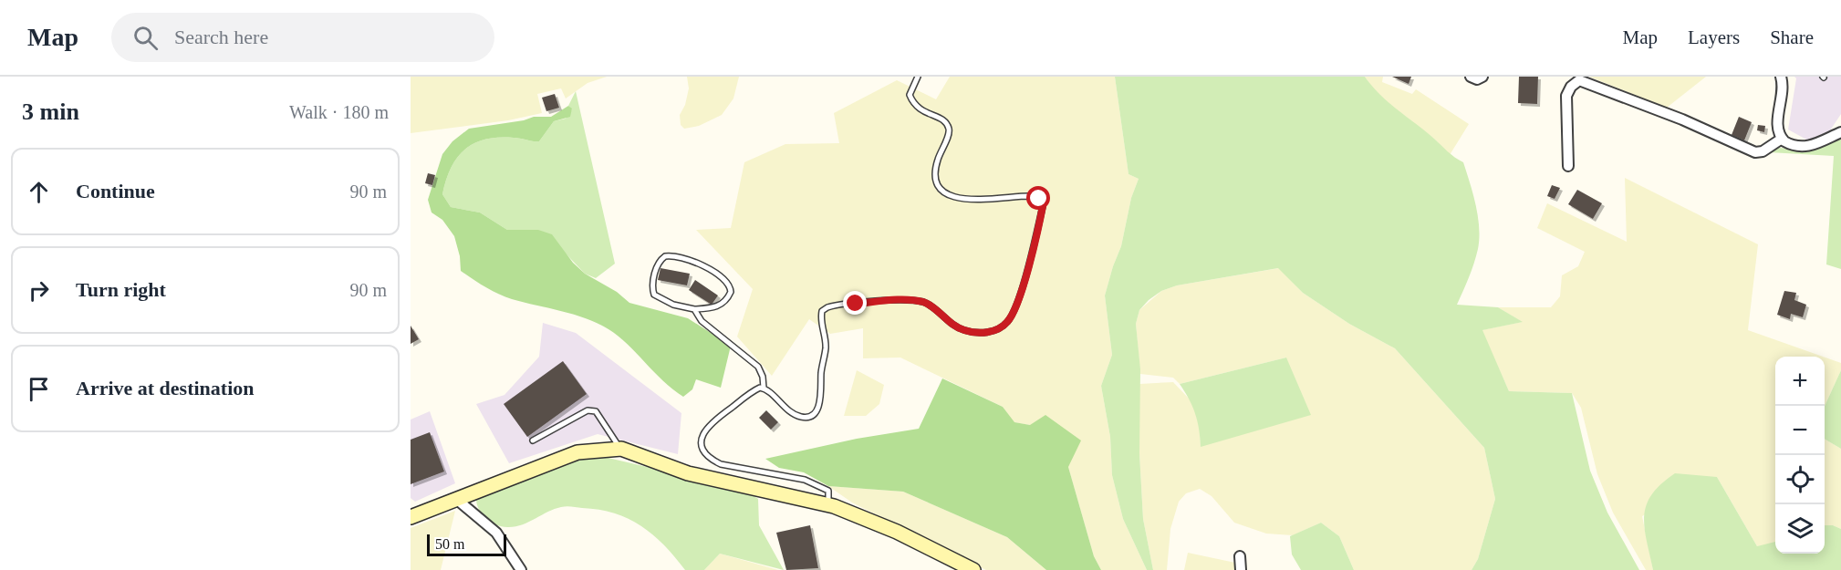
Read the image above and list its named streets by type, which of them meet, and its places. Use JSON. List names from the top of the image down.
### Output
{
  "scale_bar": "50 m",
  "page": {
    "header": "Map",
    "search": "Search here",
    "nav": ["Map", "Layers", "Share"],
    "heading": ["3 min", "Walk · 180 m"],
    "list": [
      ["Continue", "90 m"],
      ["Turn right", "90 m"],
      "Arrive at destination"
    ],
    "map_buttons": ["+", "−"],
    "scale": "50 m"
  }
}
